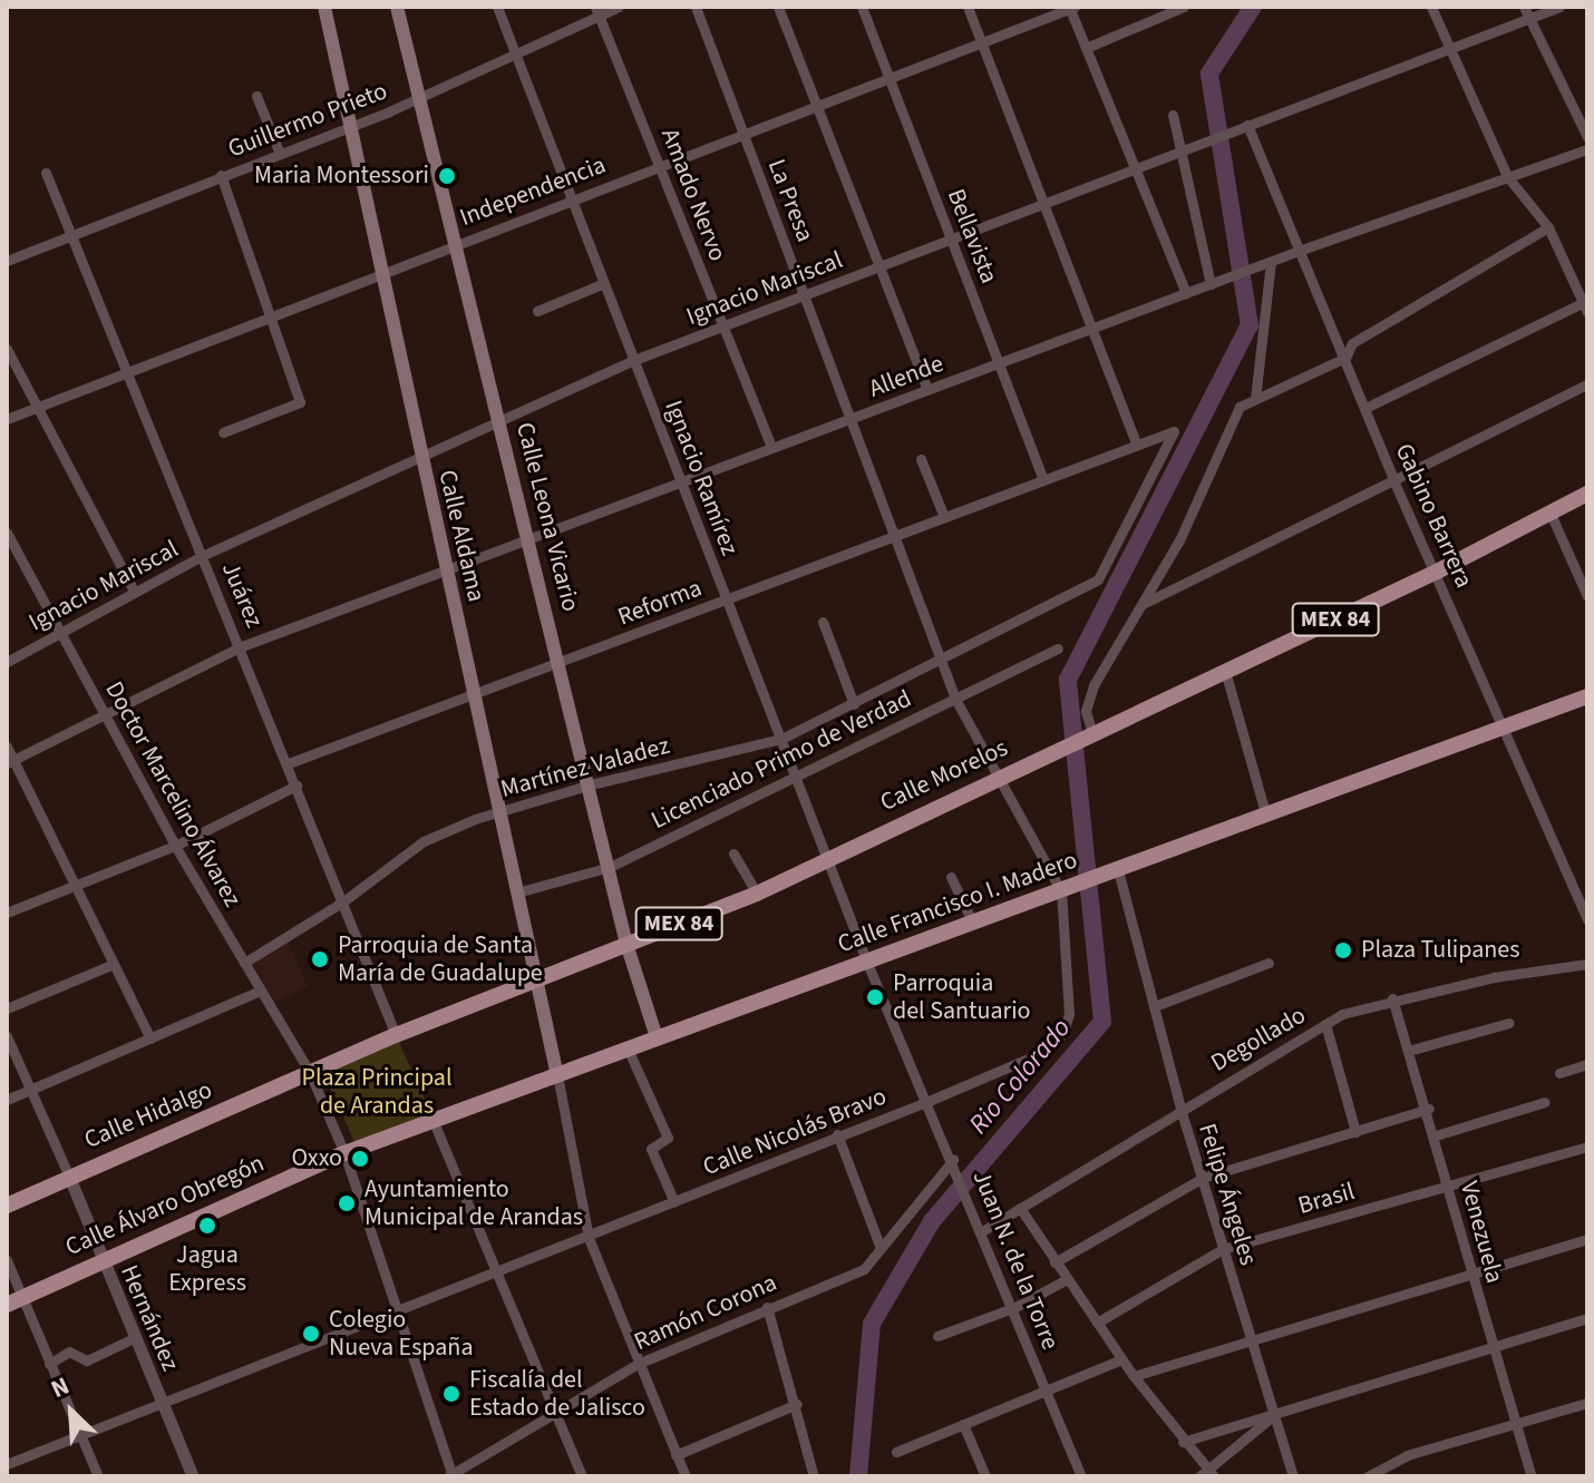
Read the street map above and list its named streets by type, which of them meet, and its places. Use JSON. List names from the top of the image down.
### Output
{
  "streets": {
    "main road": [
      "Calle Leona Vicario",
      "Calle Aldama",
      "MEX 84",
      "Calle Morelos",
      "Calle Francisco I. Madero",
      "Calle Hidalgo",
      "Calle Álvaro Obregón"
    ],
    "street": [
      "Guillermo Prieto",
      "Independencia",
      "Amado Nervo",
      "La Presa",
      "Bellavista",
      "Ignacio Mariscal",
      "Allende",
      "Ignacio Ramírez",
      "Gabino Barrera",
      "Juárez",
      "Reforma",
      "Licenciado Primo de Verdad",
      "Martínez Valadez",
      "Doctor Marcelino Álvarez",
      "Degollado",
      "Calle Nicolás Bravo",
      "Felipe Ángeles",
      "Brasil",
      "Venezuela",
      "Juan N. de la Torre",
      "Ramón Corona",
      "Hernández"
    ]
  },
  "crossings": [
    ["Guillermo Prieto", "Amado Nervo"],
    ["Guillermo Prieto", "Ignacio Ramírez"],
    ["Guillermo Prieto", "Calle Leona Vicario"],
    ["Guillermo Prieto", "Calle Aldama"],
    ["Guillermo Prieto", "Juárez"],
    ["Independencia", "Amado Nervo"],
    ["Independencia", "La Presa"],
    ["Independencia", "Bellavista"],
    ["Independencia", "Ignacio Ramírez"],
    ["Independencia", "Calle Leona Vicario"],
    ["Independencia", "Calle Aldama"],
    ["Independencia", "Juárez"],
    ["Amado Nervo", "Ignacio Mariscal"],
    ["Amado Nervo", "Allende"],
    ["La Presa", "Ignacio Mariscal"],
    ["La Presa", "Allende"],
    ["La Presa", "Reforma"],
    ["La Presa", "Licenciado Primo de Verdad"],
    ["La Presa", "Martínez Valadez"],
    ["La Presa", "Calle Morelos"],
    ["La Presa", "Calle Francisco I. Madero"],
    ["La Presa", "Calle Nicolás Bravo"],
    ["Bellavista", "Ignacio Mariscal"],
    ["Bellavista", "Allende"],
    ["Bellavista", "Reforma"],
    ["Ignacio Mariscal", "Ignacio Ramírez"],
    ["Ignacio Mariscal", "Gabino Barrera"],
    ["Ignacio Mariscal", "Calle Leona Vicario"],
    ["Ignacio Mariscal", "Calle Aldama"],
    ["Ignacio Mariscal", "Juárez"],
    ["Ignacio Mariscal", "Doctor Marcelino Álvarez"],
    ["Allende", "Ignacio Ramírez"],
    ["Allende", "Gabino Barrera"],
    ["Allende", "Calle Leona Vicario"],
    ["Allende", "Calle Aldama"],
    ["Allende", "Juárez"],
    ["Allende", "Doctor Marcelino Álvarez"],
    ["Ignacio Ramírez", "Reforma"],
    ["Ignacio Ramírez", "Licenciado Primo de Verdad"],
    ["Ignacio Ramírez", "Martínez Valadez"],
    ["Ignacio Ramírez", "Calle Morelos"],
    ["Ignacio Ramírez", "Calle Francisco I. Madero"],
    ["Ignacio Ramírez", "Juan N. de la Torre"],
    ["Gabino Barrera", "Calle Morelos"],
    ["Gabino Barrera", "Calle Francisco I. Madero"],
    ["Calle Leona Vicario", "Reforma"],
    ["Calle Leona Vicario", "Licenciado Primo de Verdad"],
    ["Calle Leona Vicario", "Martínez Valadez"],
    ["Calle Leona Vicario", "Calle Morelos"],
    ["Calle Leona Vicario", "Calle Francisco I. Madero"],
    ["Calle Aldama", "Reforma"],
    ["Calle Aldama", "Licenciado Primo de Verdad"],
    ["Calle Aldama", "Martínez Valadez"],
    ["Calle Aldama", "Calle Morelos"],
    ["Calle Aldama", "Calle Francisco I. Madero"],
    ["Juárez", "Reforma"],
    ["Juárez", "Martínez Valadez"],
    ["Juárez", "Calle Morelos"],
    ["Reforma", "Martínez Valadez"],
    ["Martínez Valadez", "Doctor Marcelino Álvarez"],
    ["Calle Morelos", "Doctor Marcelino Álvarez"],
    ["Calle Morelos", "Calle Hidalgo"],
    ["Doctor Marcelino Álvarez", "Calle Francisco I. Madero"],
    ["Doctor Marcelino Álvarez", "Calle Hidalgo"],
    ["Doctor Marcelino Álvarez", "Calle Nicolás Bravo"],
    ["Doctor Marcelino Álvarez", "Calle Álvaro Obregón"],
    ["Doctor Marcelino Álvarez", "Ramón Corona"],
    ["Calle Francisco I. Madero", "Calle Nicolás Bravo"],
    ["Calle Francisco I. Madero", "Felipe Ángeles"],
    ["Calle Francisco I. Madero", "Calle Álvaro Obregón"],
    ["Calle Francisco I. Madero", "Juan N. de la Torre"],
    ["Degollado", "Felipe Ángeles"],
    ["Degollado", "Venezuela"],
    ["Degollado", "Juan N. de la Torre"],
    ["Calle Hidalgo", "Hernández"],
    ["Calle Nicolás Bravo", "Juan N. de la Torre"],
    ["Calle Nicolás Bravo", "Hernández"],
    ["Felipe Ángeles", "Brasil"],
    ["Brasil", "Venezuela"],
    ["Calle Álvaro Obregón", "Hernández"],
    ["Juan N. de la Torre", "Ramón Corona"]
  ],
  "water": ["Rio Colorado"],
  "parks": ["Plaza Principal de Arandas"],
  "places": [
    "Maria Montessori",
    "Plaza Tulipanes",
    "Parroquia de Santa María de Guadalupe",
    "Parroquia del Santuario",
    "Oxxo",
    "Ayuntamiento Municipal de Arandas",
    "Jagua Express",
    "Colegio Nueva España",
    "Fiscalía del Estado de Jalisco"
  ],
  "north": "top left"
}
